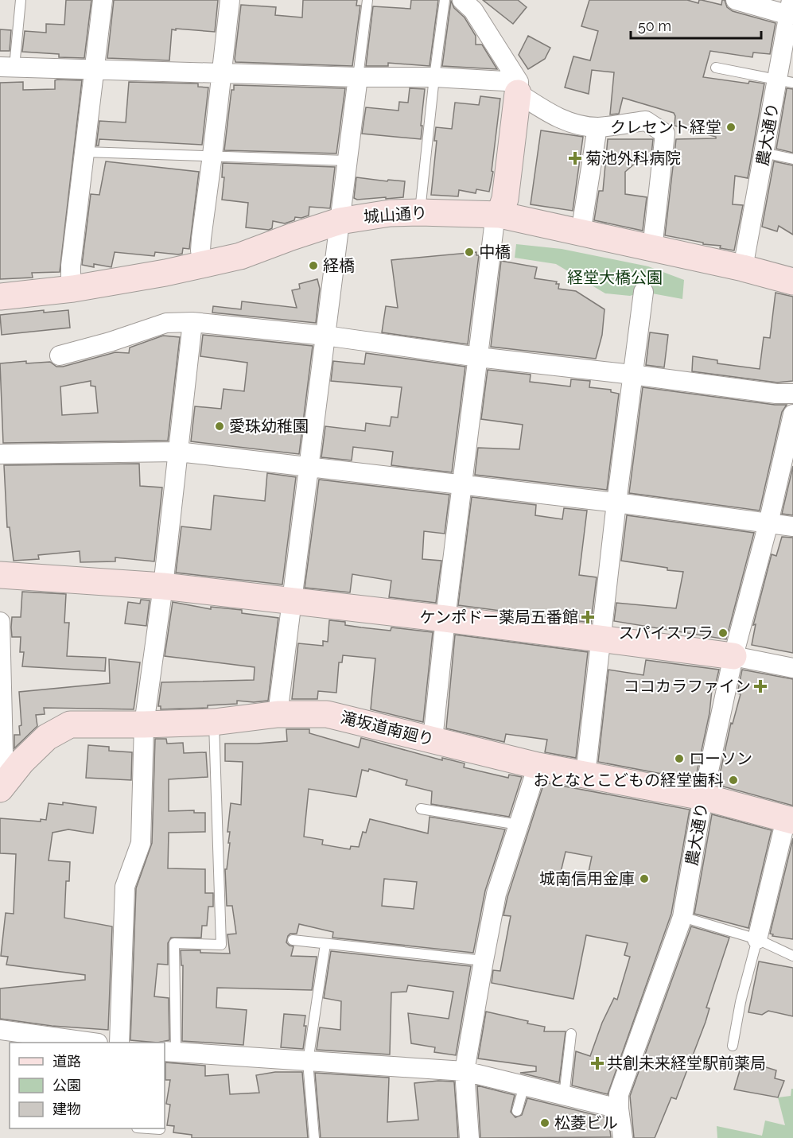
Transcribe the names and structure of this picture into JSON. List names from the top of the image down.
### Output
{
  "streets": {
    "street": ["農大通り", "城山通り", "滝坂道南廻り"]
  },
  "crossings": [
    ["農大通り", "城山通り"],
    ["農大通り", "滝坂道南廻り"]
  ],
  "parks": ["経堂大橋公園"],
  "places": {
    "other": [
      "クレセント経堂",
      "中橋",
      "経橋",
      "愛珠幼稚園",
      "スパイスワラ",
      "ローソン",
      "おとなとこどもの経堂歯科",
      "城南信用金庫",
      "松菱ビル"
    ],
    "health": [
      "菊池外科病院",
      "ケンポドー薬局五番館",
      "ココカラファイン",
      "共創未来経堂駅前薬局"
    ]
  },
  "legend": ["道路", "公園", "建物"],
  "scale_bar": "50 m"
}
